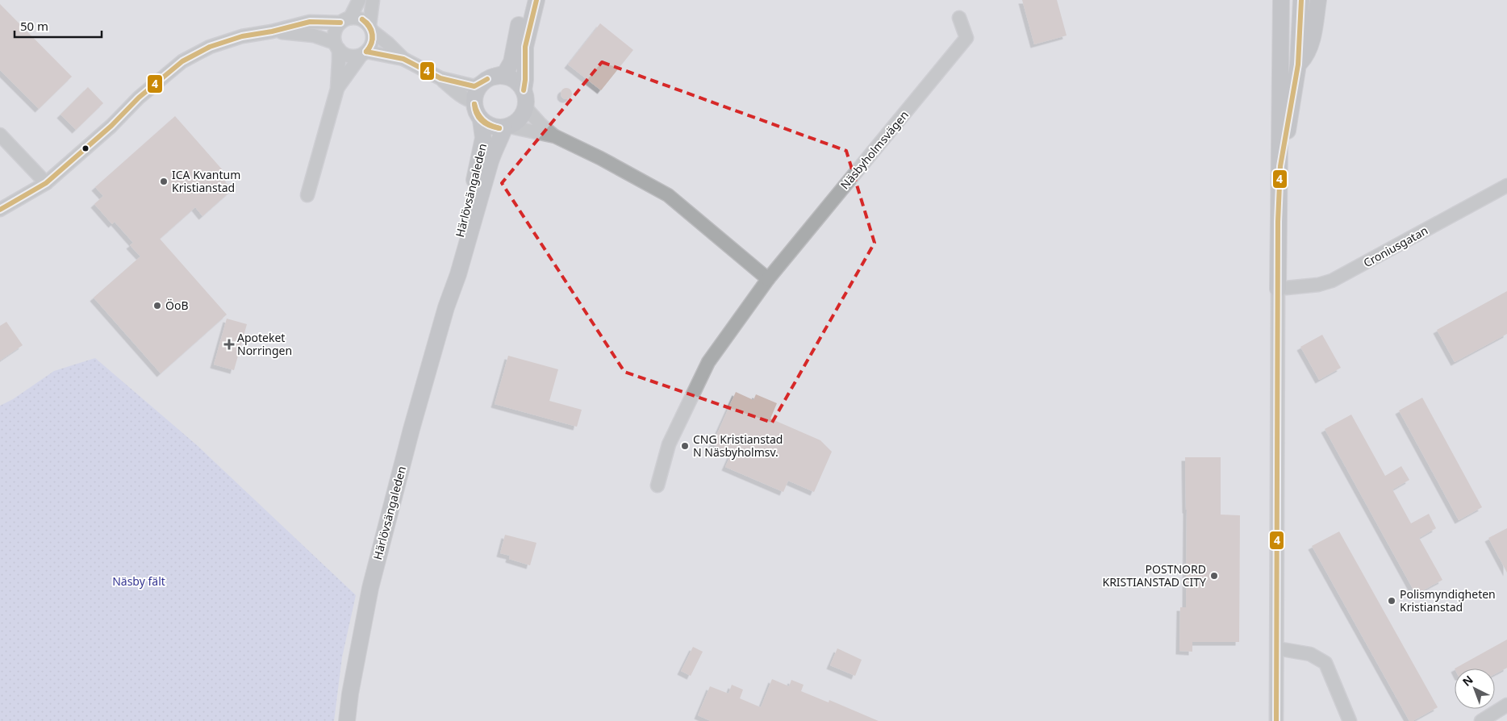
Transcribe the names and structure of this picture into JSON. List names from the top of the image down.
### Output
{
  "streets": {
    "main road": ["Härlövsängaleden"],
    "street": ["Näsbyholmsvägen", "Croniusgatan"]
  },
  "parks": ["Näsby fält"],
  "places": {
    "other": [
      "ICA Kvantum Kristianstad",
      "ÖoB",
      "CNG Kristianstad N Näsbyholmsv.",
      "POSTNORD KRISTIANSTAD CITY",
      "Polismyndigheten Kristianstad"
    ],
    "health": ["Apoteket Norringen"]
  },
  "lines": ["transit line 4"],
  "scale_bar": "50 m",
  "north": "top left"
}
